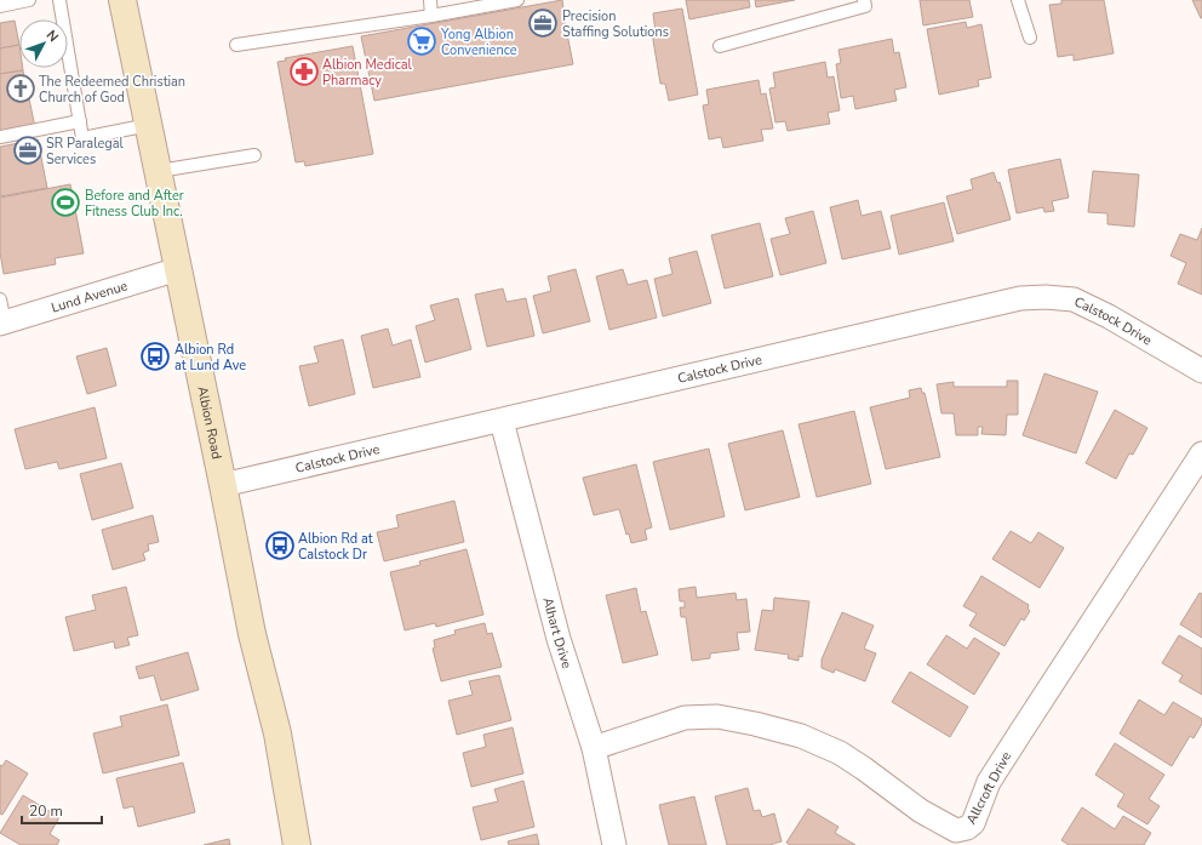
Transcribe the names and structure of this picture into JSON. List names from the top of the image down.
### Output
{
  "streets": {
    "main road": ["Albion Road"],
    "street": [
      "Lund Avenue",
      "Calstock Drive",
      "Alhart Drive",
      "Allcroft Drive"
    ]
  },
  "crossings": [
    ["Lund Avenue", "Albion Road"],
    ["Calstock Drive", "Albion Road"],
    ["Calstock Drive", "Alhart Drive"],
    ["Alhart Drive", "Allcroft Drive"]
  ],
  "places": {
    "office": ["Precision Staffing Solutions", "SR Paralegal Services"],
    "supermarket": ["Yong Albion Convenience"],
    "pharmacy": ["Albion Medical Pharmacy"],
    "church": ["The Redeemed Christian Church of God"],
    "sports": ["Before and After Fitness Club Inc."],
    "bus stop": ["Albion Rd at Lund Ave", "Albion Rd at Calstock Dr"]
  },
  "scale_bar": "20 m",
  "north": "top right"
}
